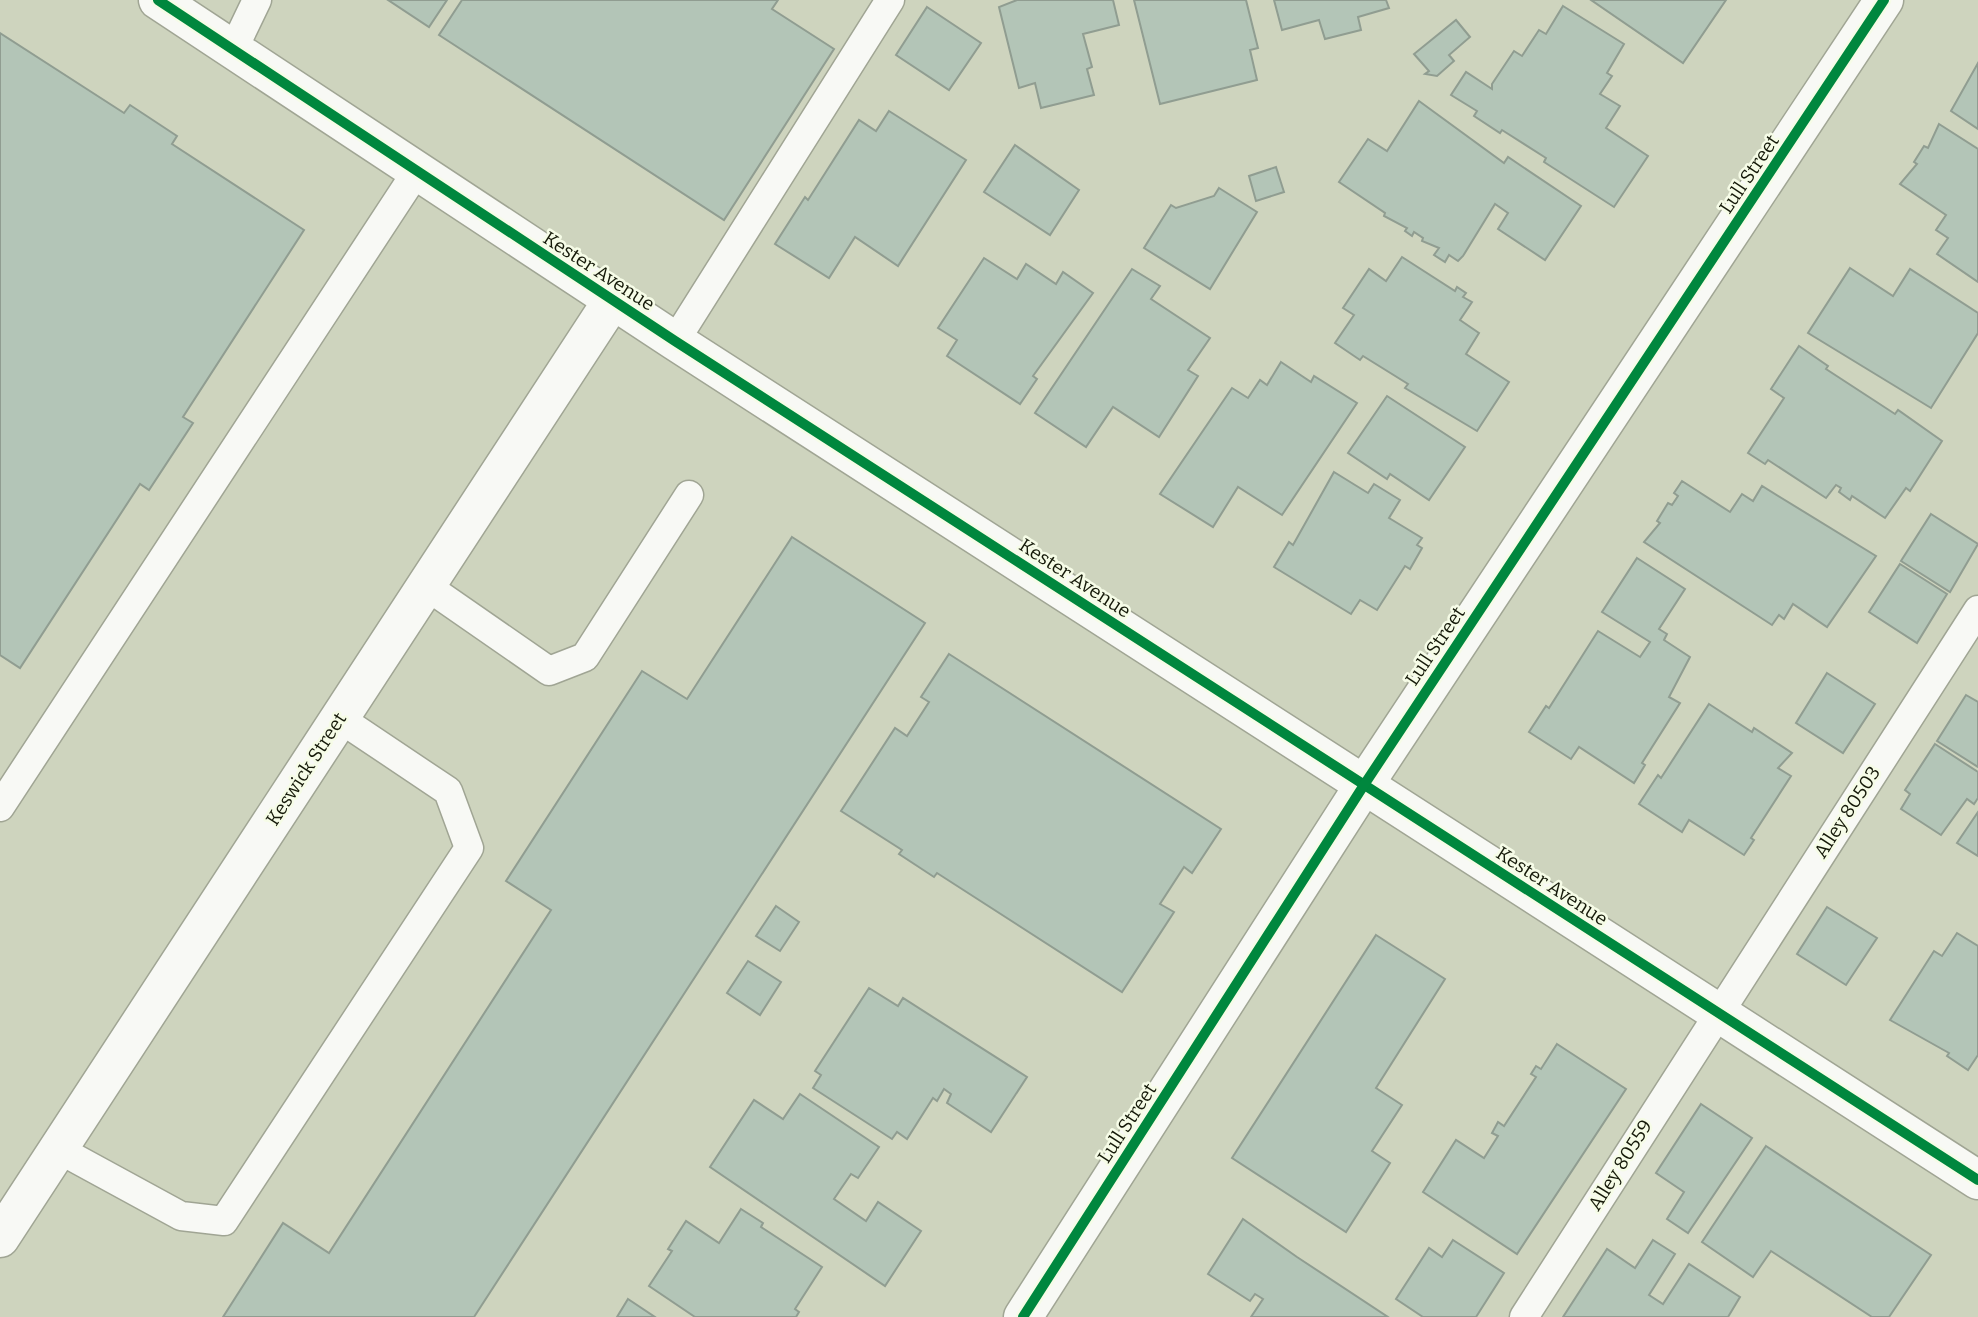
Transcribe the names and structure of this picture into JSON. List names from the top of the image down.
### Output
{
  "streets": {
    "street": ["Lull Street", "Kester Avenue", "Keswick Street"],
    "lane": ["Alley 80503", "Alley 80559"]
  },
  "crossings": [
    ["Lull Street", "Kester Avenue"],
    ["Kester Avenue", "Keswick Street"],
    ["Kester Avenue", "Alley 80503"],
    ["Kester Avenue", "Alley 80559"],
    ["Alley 80503", "Alley 80559"]
  ]
}
